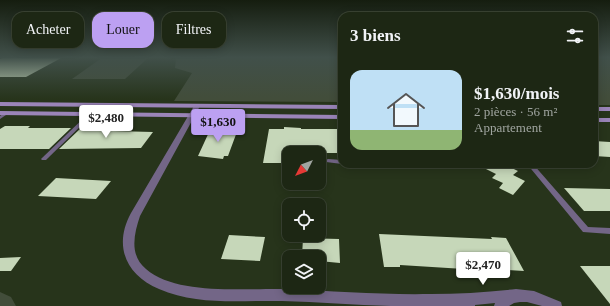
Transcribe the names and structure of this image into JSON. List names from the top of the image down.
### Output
{
  "north": "bottom left",
  "page": {
    "chip": ["Acheter", "Louer", "Filtres"],
    "heading": "3 biens",
    "list": [
      {
        "name": "$1,630/mois",
        "note": "2 pièces · 56 m² · Appartement"
      }
    ],
    "price": ["$2,480", "$1,630", "$2,470"]
  }
}
